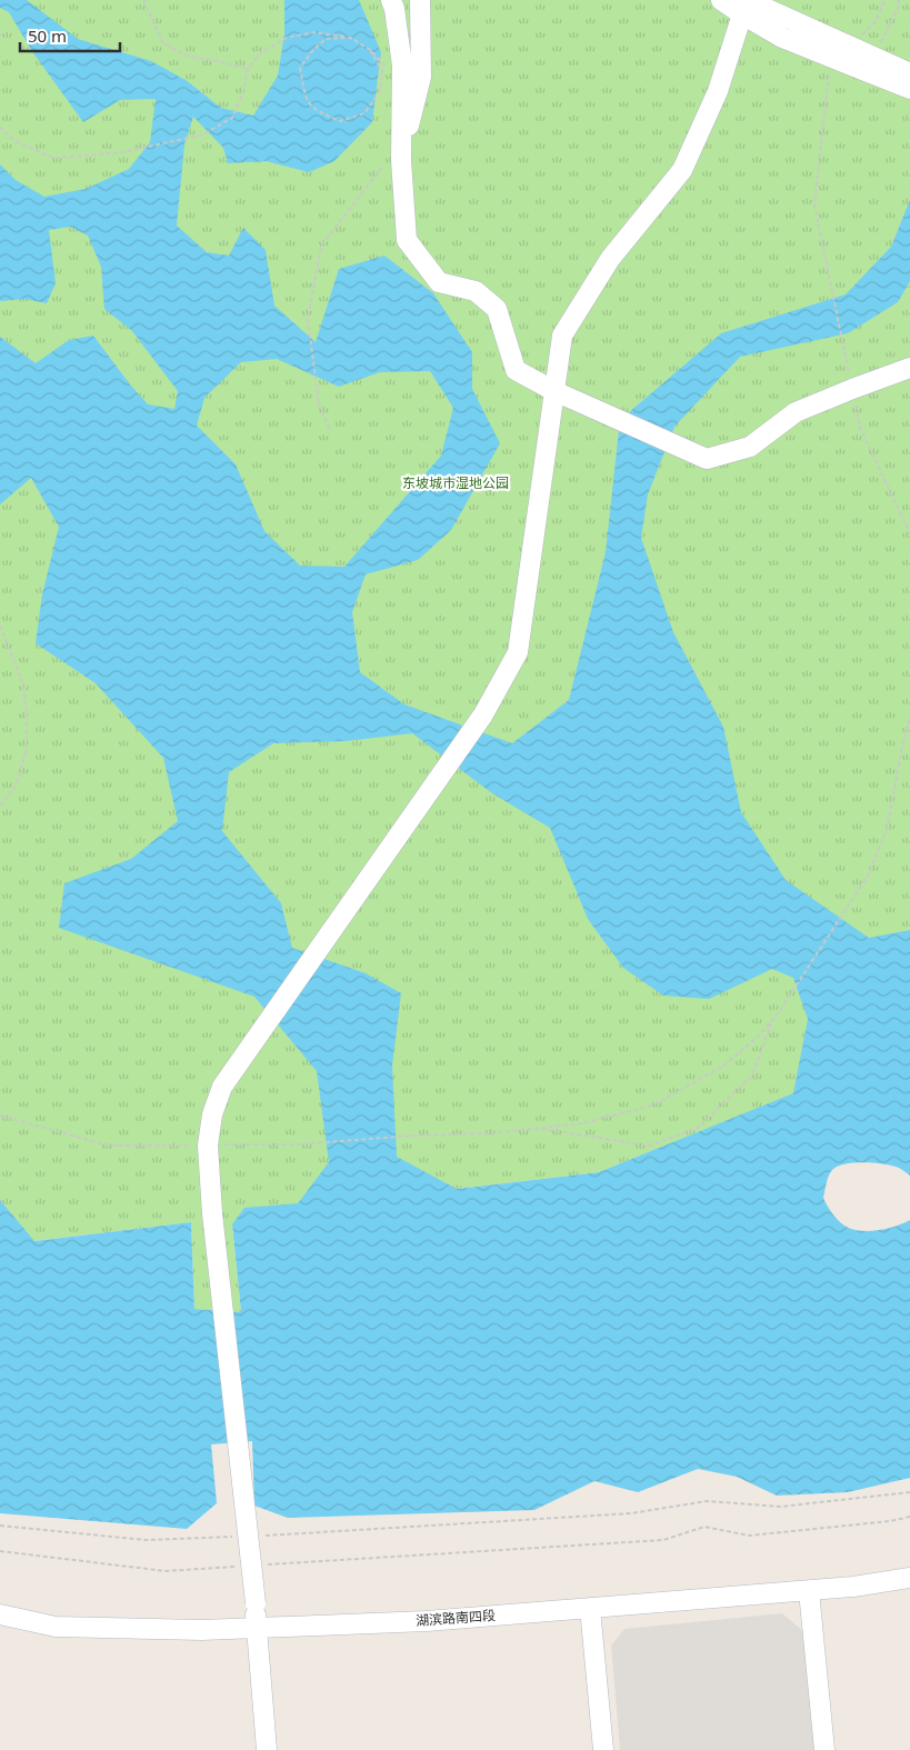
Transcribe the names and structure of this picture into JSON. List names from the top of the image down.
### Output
{
  "streets": {
    "street": ["湖滨路南四段"]
  },
  "parks": ["东坡城市湿地公园"],
  "scale_bar": "50 m"
}
